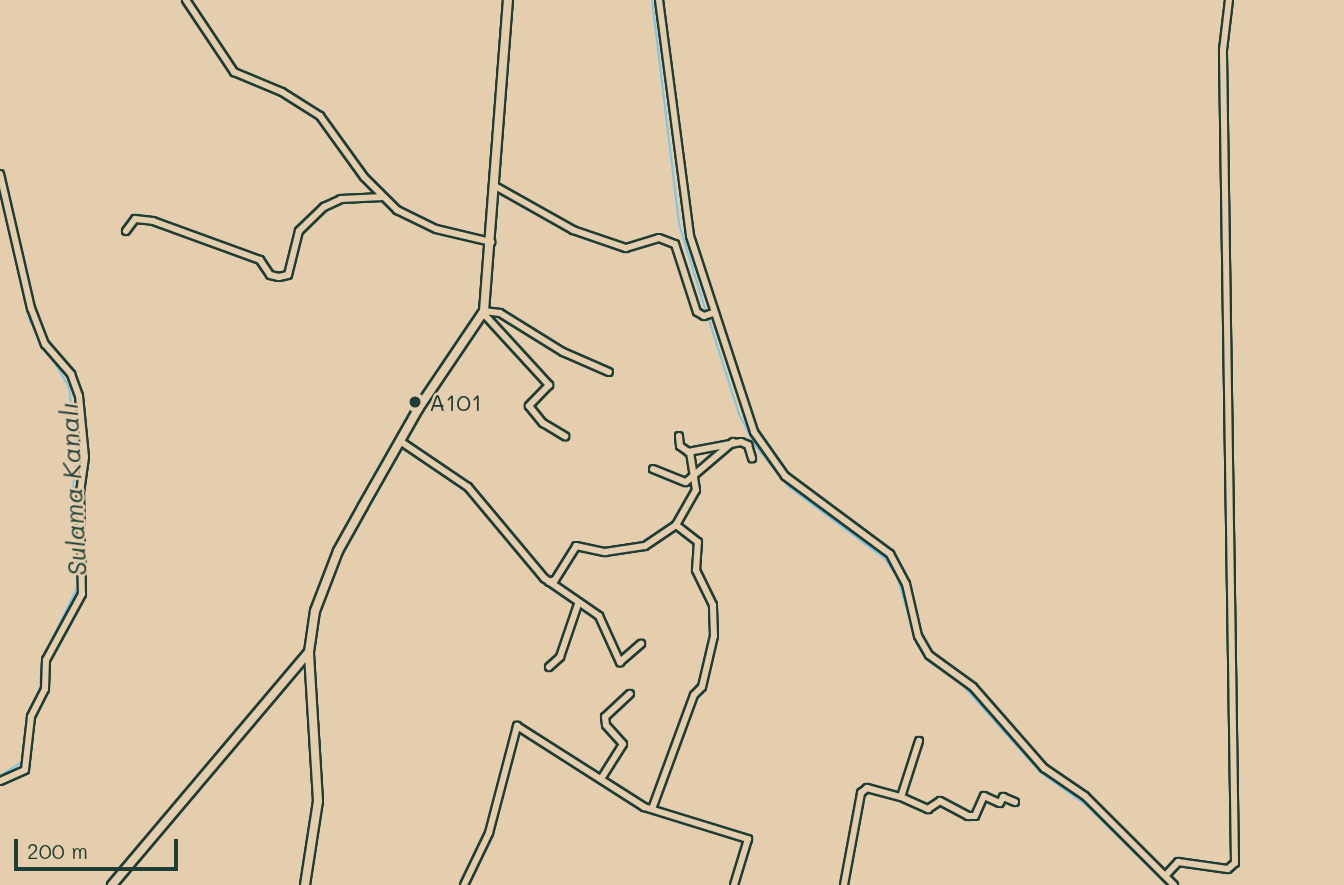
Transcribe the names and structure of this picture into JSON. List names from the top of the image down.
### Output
{
  "water": ["Sulama Kanalı"],
  "places": ["A101"],
  "scale_bar": "200 m"
}
